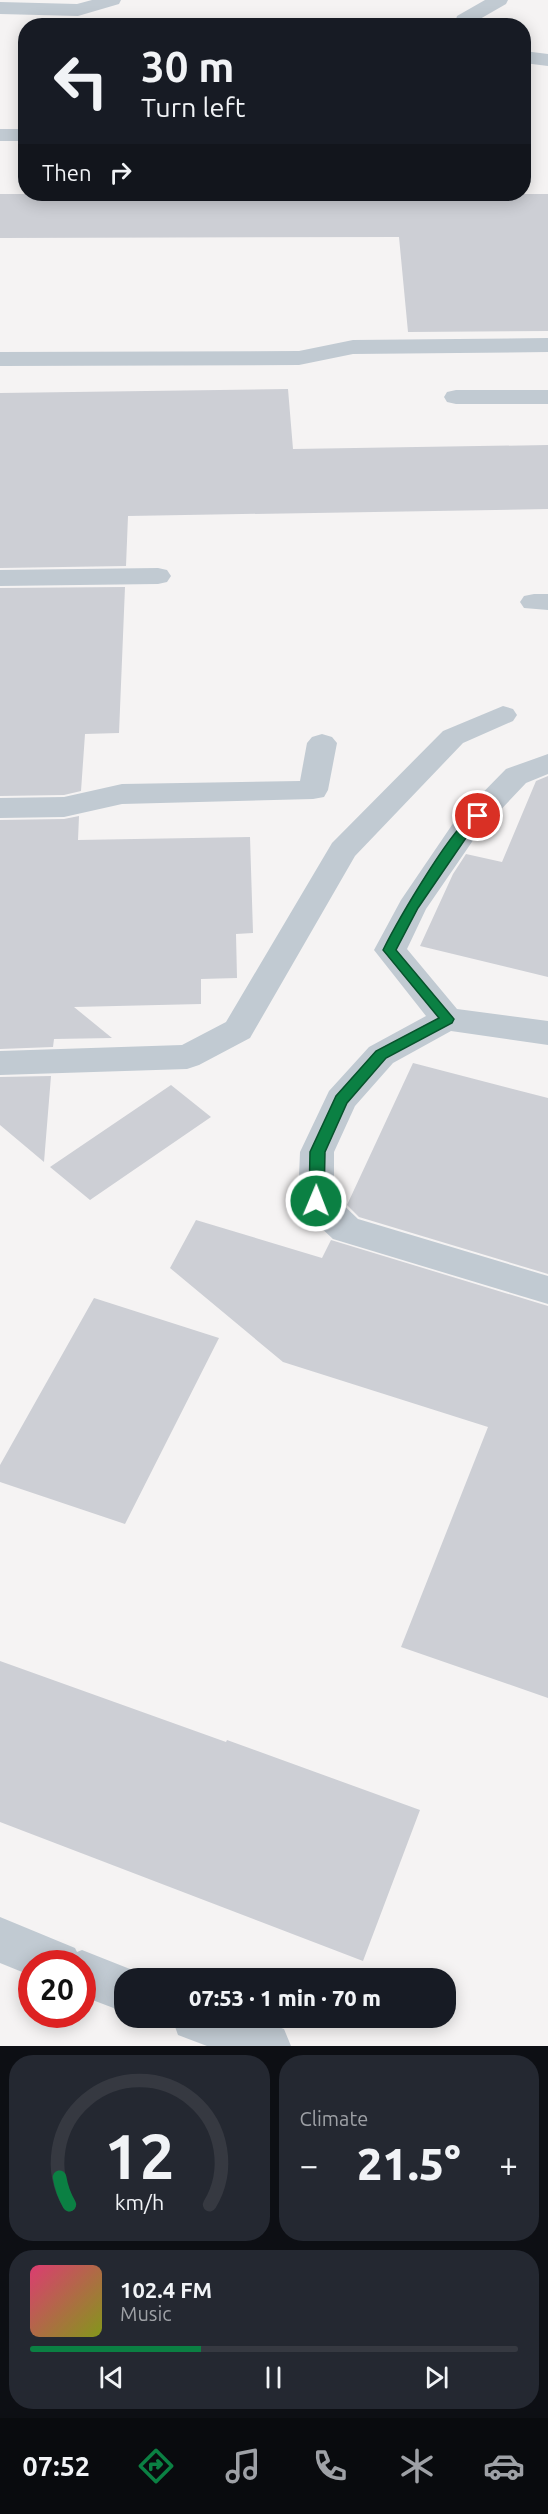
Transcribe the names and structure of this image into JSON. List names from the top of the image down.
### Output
{
  "page": {
    "turn": ["30 m", "Turn left"],
    "then": "Then",
    "limit": "20",
    "trip": "07:53 · 1 min · 70 m",
    "tile": "Climate",
    "heat": ["−", "21.5°", "+"],
    "song": ["102.4 FM", "Music"],
    "tabs": "07:52",
    "gauge": ["12", "km/h"]
  }
}
